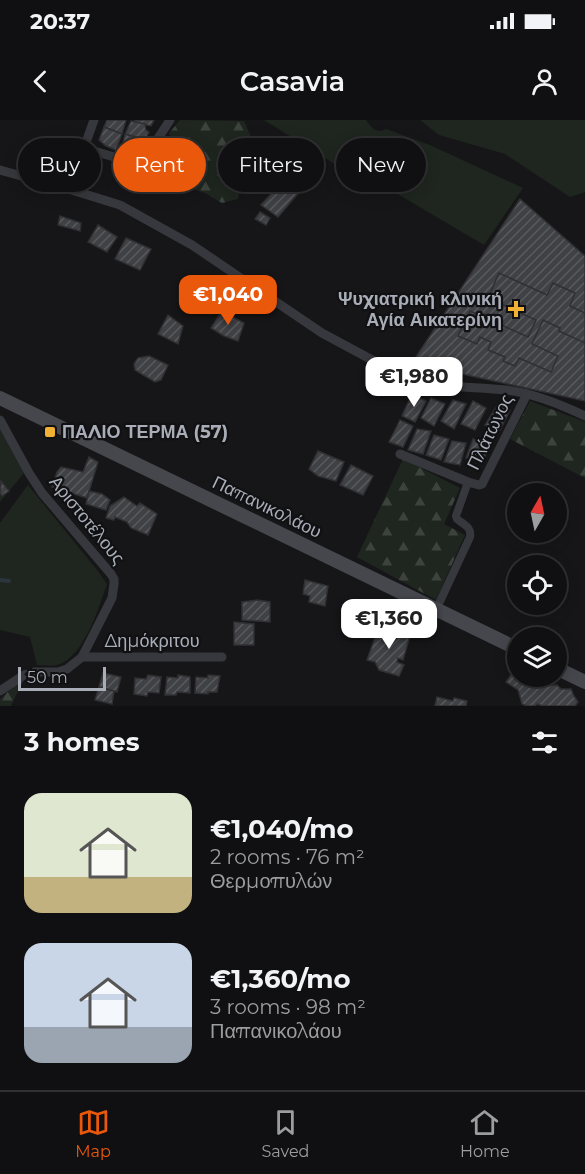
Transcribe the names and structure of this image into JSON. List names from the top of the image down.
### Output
{
  "streets": {
    "main road": ["Παπανικολάου"],
    "street": ["Πλάτωνος", "Αριστοτέλους", "Δημόκριτου"]
  },
  "crossings": [
    ["Πλάτωνος", "Παπανικολάου"],
    ["Αριστοτέλους", "Δημόκριτου"]
  ],
  "places": {
    "health": ["Ψυχιατρική κλινική Αγία Αικατερίνη"],
    "transit": ["ΠΑΛΙΟ ΤΕΡΜΑ (57)"]
  },
  "scale_bar": "50 m",
  "north": "top",
  "page": {
    "status": "20:37",
    "header": "Casavia",
    "chip": [
      "Buy",
      "Rent",
      "Filters",
      "New"
    ],
    "price": ["€1,040", "€1,980", "€1,360"],
    "scale": "50 m",
    "heading": "3 homes",
    "list": [
      {
        "name": "€1,040/mo",
        "note": "2 rooms · 76 m² · Θερμοπυλών"
      },
      {
        "name": "€1,360/mo",
        "note": "3 rooms · 98 m² · Παπανικολάου"
      }
    ],
    "tabs": ["Map", "Saved", "Home"]
  }
}
